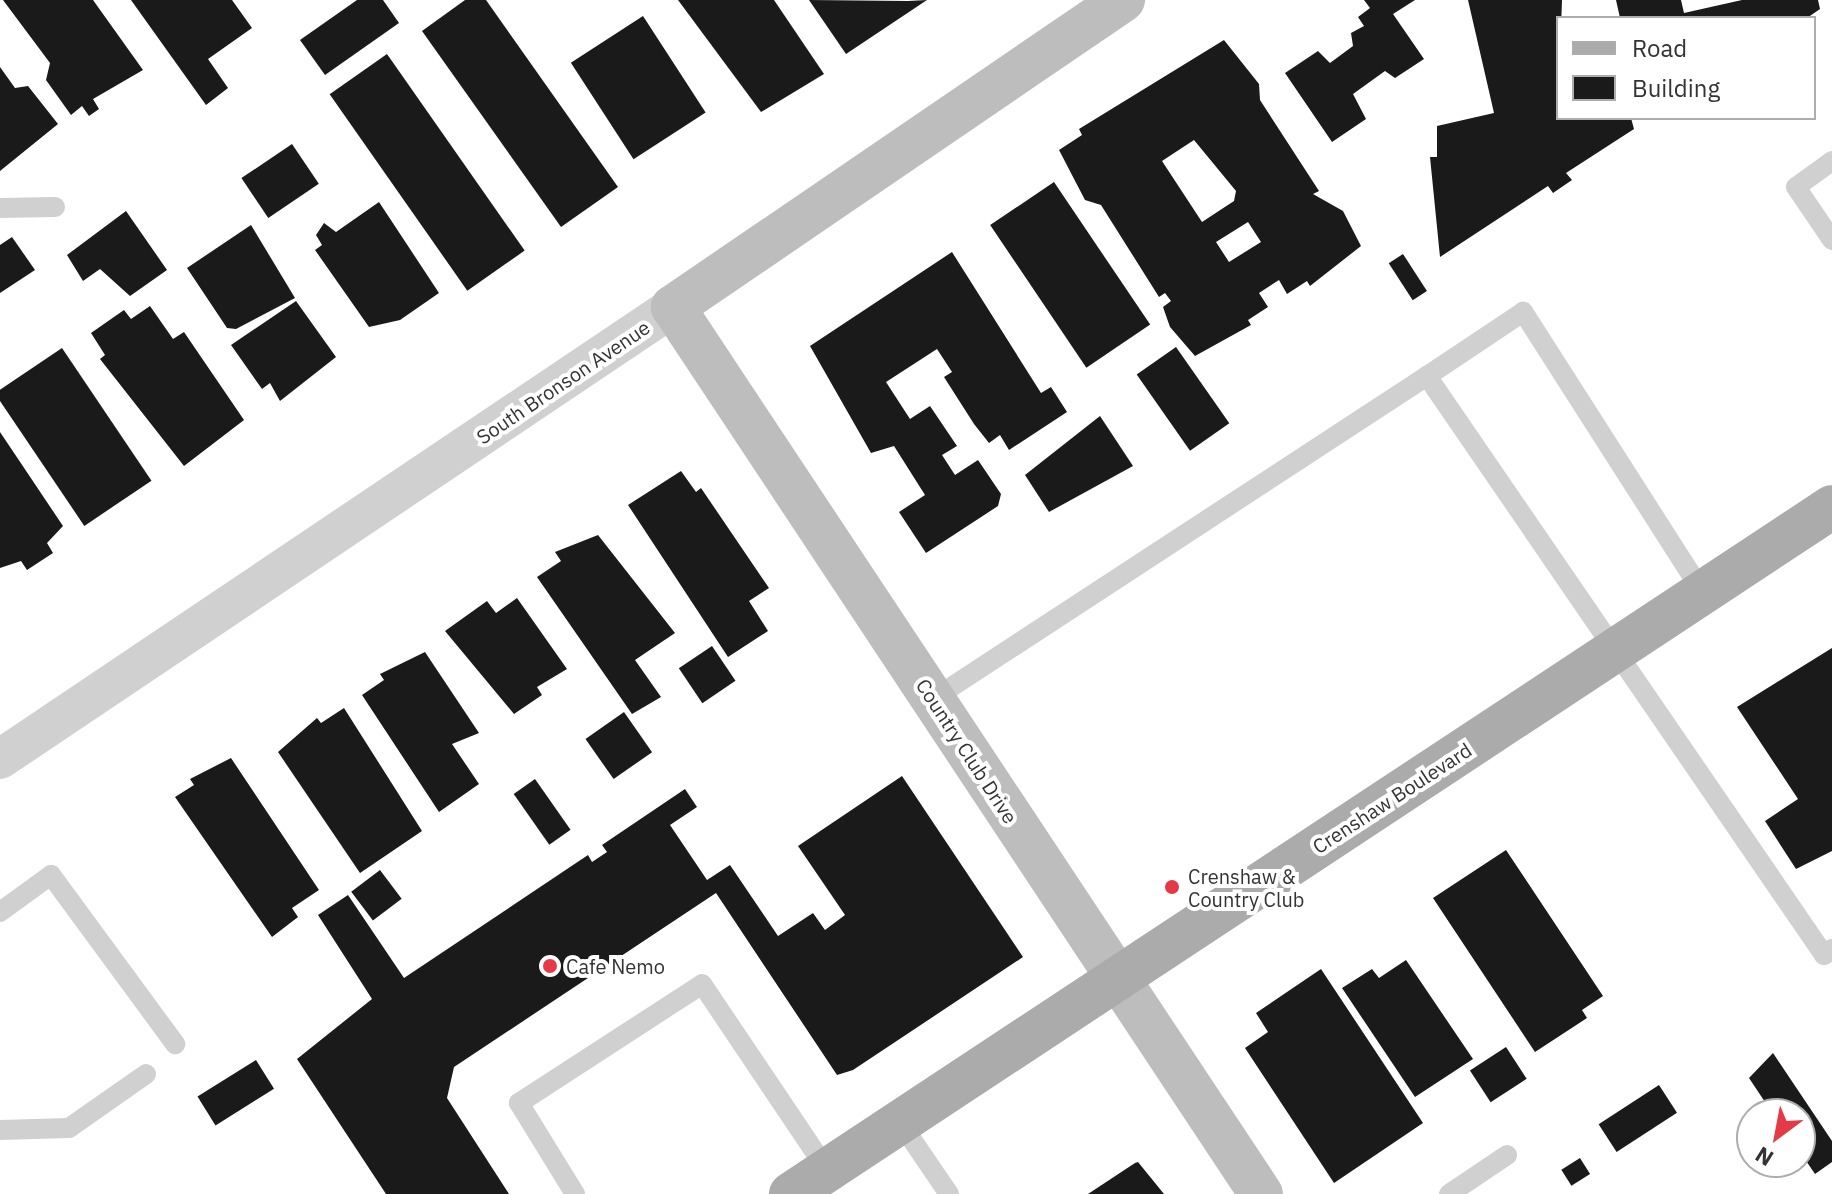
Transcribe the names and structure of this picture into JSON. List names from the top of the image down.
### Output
{
  "streets": {
    "main road": ["Crenshaw Boulevard"],
    "street": ["South Bronson Avenue", "Country Club Drive"]
  },
  "crossings": [
    ["South Bronson Avenue", "Country Club Drive"],
    ["Country Club Drive", "Crenshaw Boulevard"]
  ],
  "places": ["Crenshaw & Country Club", "Cafe Nemo"],
  "legend": ["Road", "Building"],
  "north": "bottom left"
}
